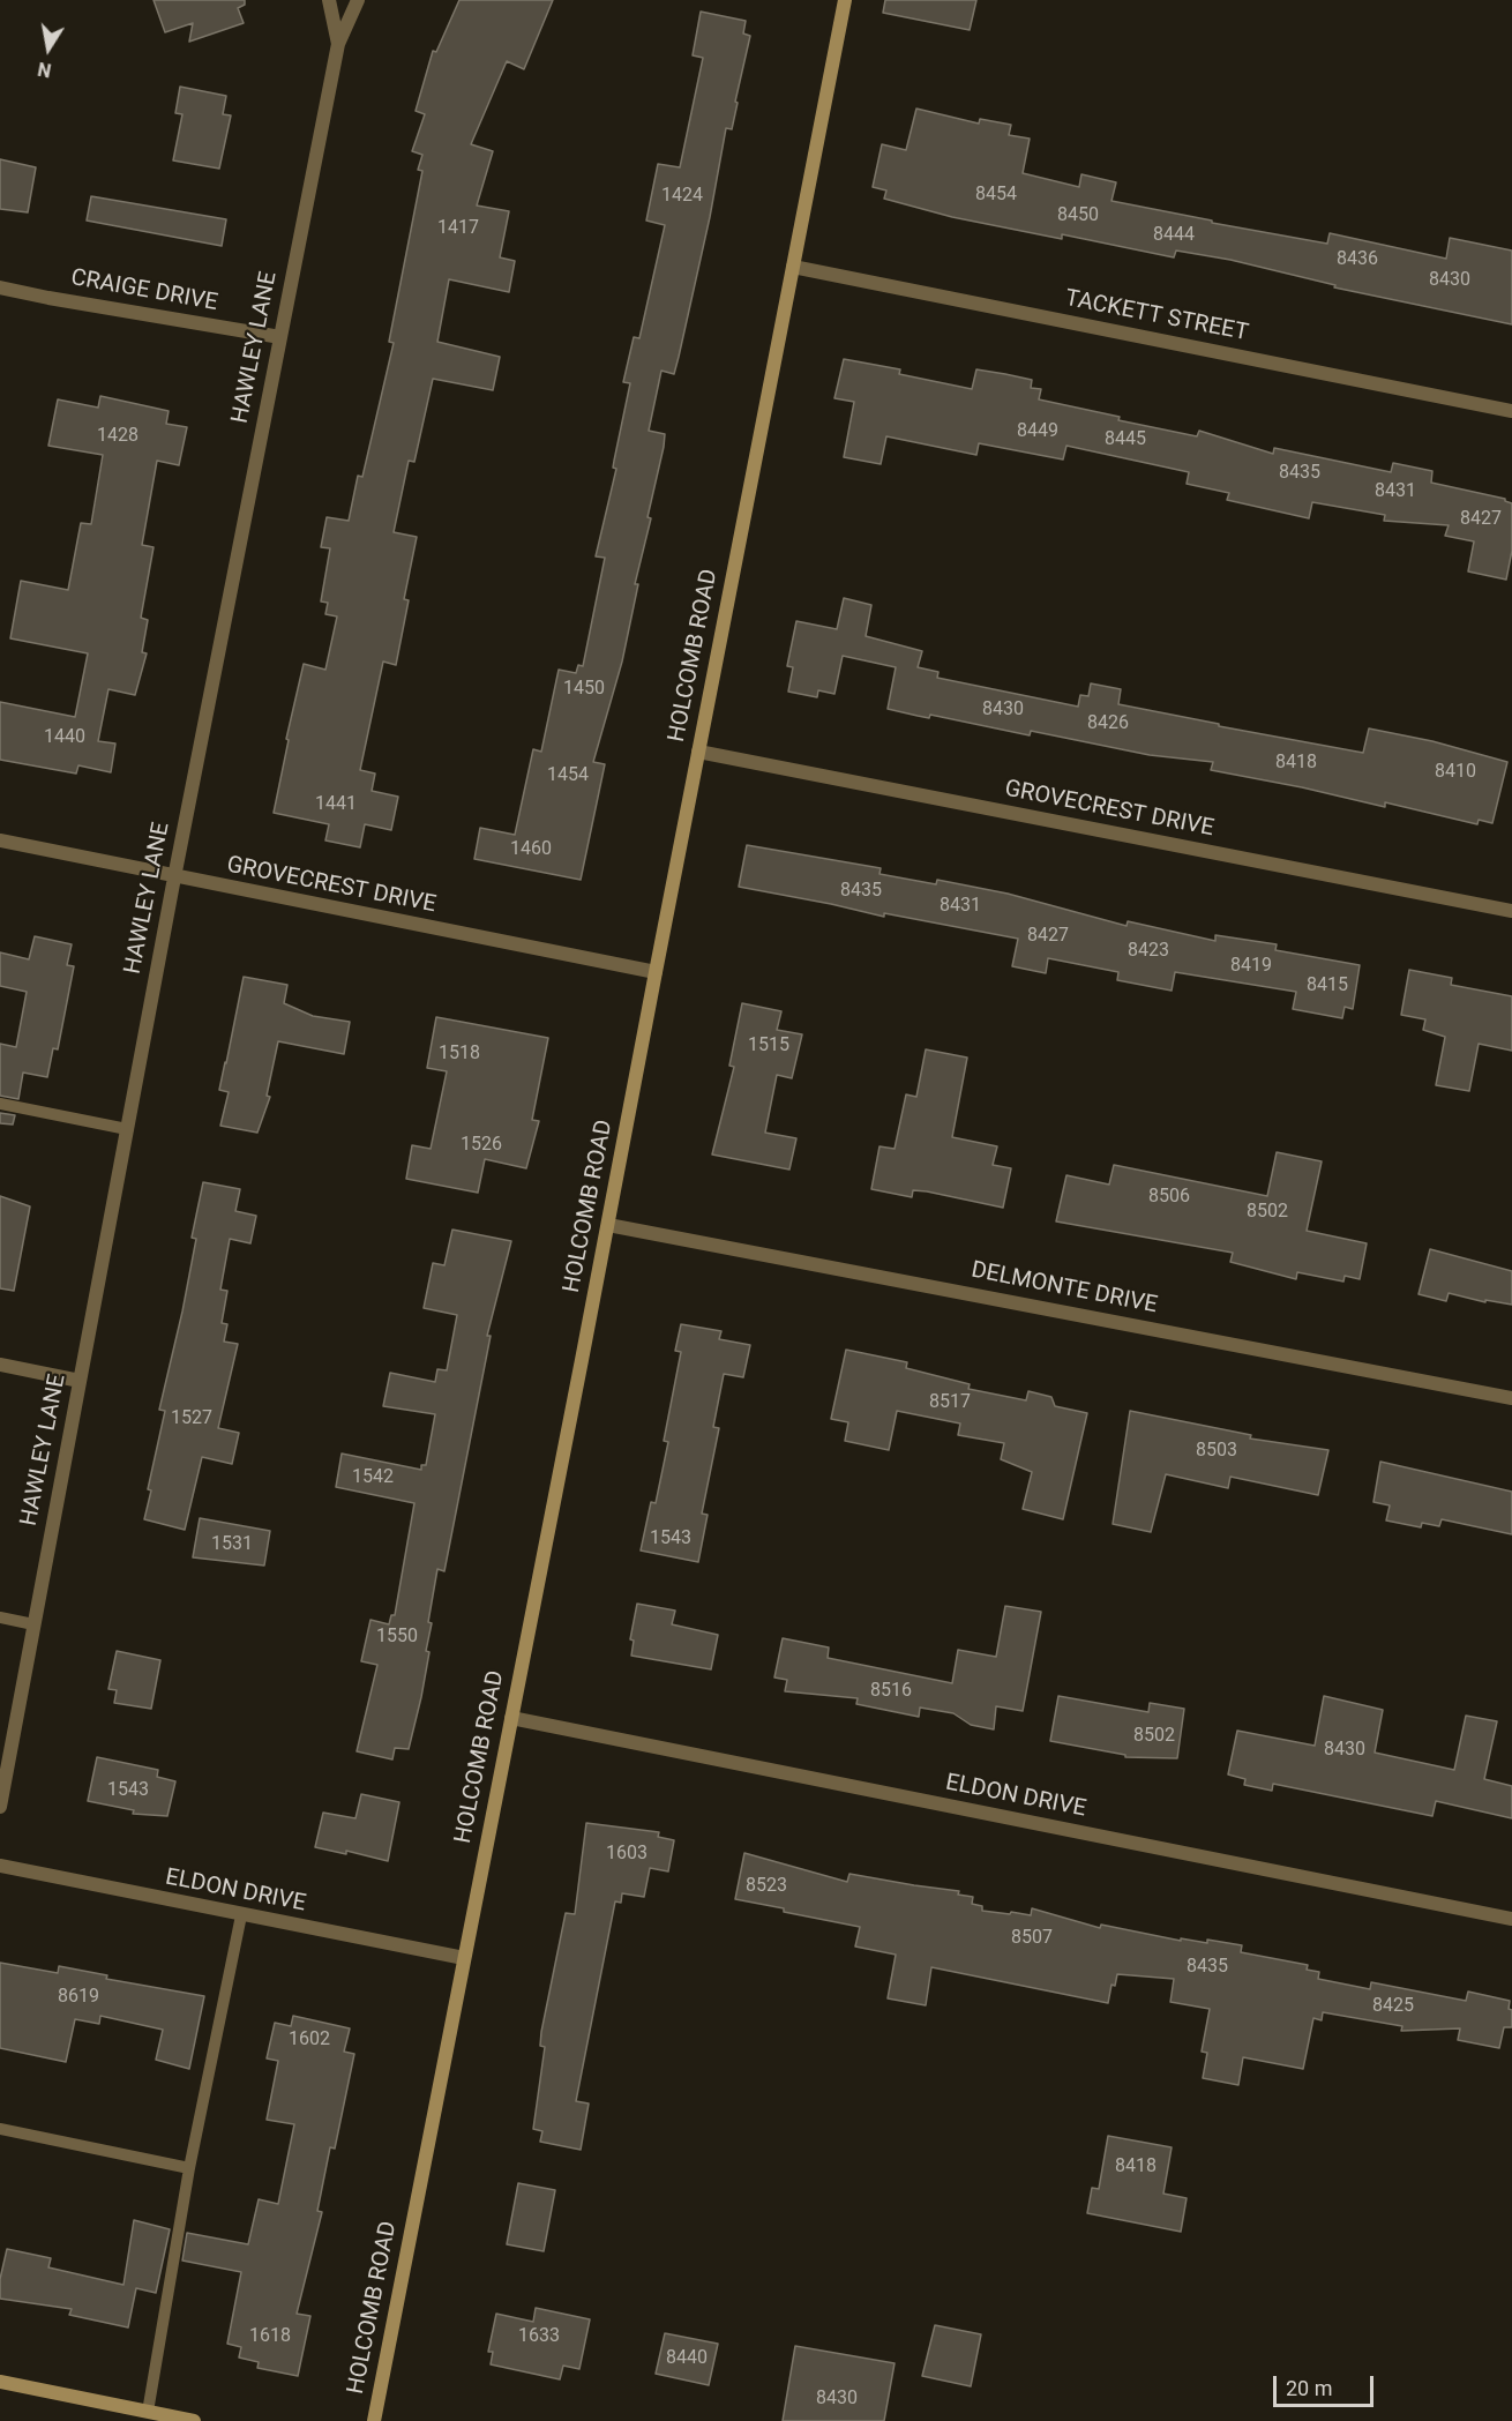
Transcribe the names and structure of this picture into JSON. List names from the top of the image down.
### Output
{
  "streets": {
    "street": [
      "CRAIGE DRIVE",
      "TACKETT STREET",
      "HAWLEY LANE",
      "HOLCOMB ROAD",
      "GROVECREST DRIVE",
      "DELMONTE DRIVE",
      "ELDON DRIVE"
    ]
  },
  "crossings": [
    ["CRAIGE DRIVE", "HAWLEY LANE"],
    ["TACKETT STREET", "HOLCOMB ROAD"],
    ["HAWLEY LANE", "GROVECREST DRIVE"],
    ["HOLCOMB ROAD", "GROVECREST DRIVE"],
    ["HOLCOMB ROAD", "DELMONTE DRIVE"],
    ["HOLCOMB ROAD", "ELDON DRIVE"]
  ],
  "house_numbers": [
    "8454",
    "1424",
    "8450",
    "1417",
    "8444",
    "8436",
    "8430",
    "8449",
    "1428",
    "8445",
    "8435",
    "8431",
    "8427",
    "1450",
    "8430",
    "8426",
    "1440",
    "8418",
    "8410",
    "1454",
    "1441",
    "1460",
    "8435",
    "8431",
    "8427",
    "8423",
    "8419",
    "8415",
    "1515",
    "1518",
    "1526",
    "8506",
    "8502",
    "8517",
    "1527",
    "8503",
    "1542",
    "1543",
    "1531",
    "1550",
    "8516",
    "8502",
    "8430",
    "1543",
    "1603",
    "8523",
    "8507",
    "8435",
    "8619",
    "8425",
    "1602",
    "8418",
    "1618",
    "1633",
    "8440",
    "8430"
  ],
  "scale_bar": "20 m",
  "north": "bottom"
}
